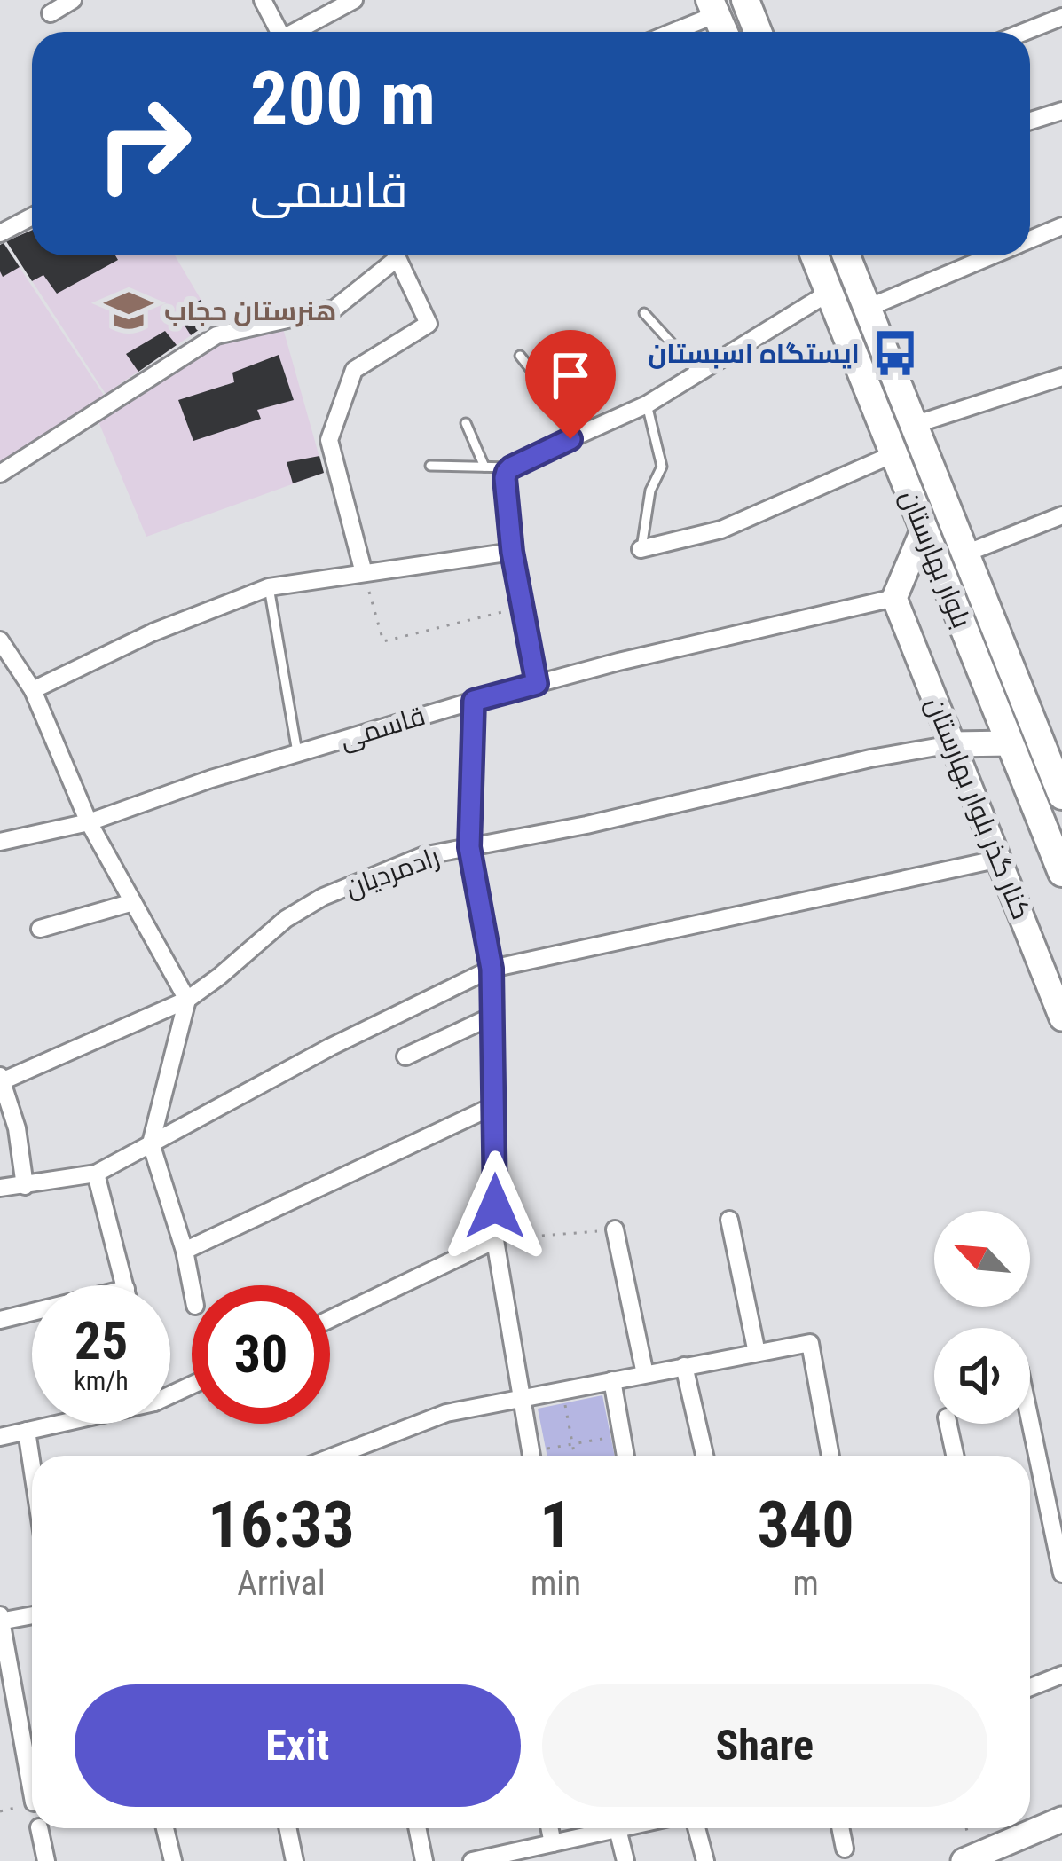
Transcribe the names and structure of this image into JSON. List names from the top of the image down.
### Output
{
  "streets": {
    "main road": ["بلوار بهارستان", "کنار گذر بلوار بهارستان"],
    "street": ["قاسمی", "رادمردیان"]
  },
  "crossings": [
    ["قاسمی", "کنار گذر بلوار بهارستان"],
    ["کنار گذر بلوار بهارستان", "رادمردیان"]
  ],
  "places": {
    "school or university": ["هنرستان حجاب"],
    "bus stop": ["ایستگاه اسبستان"]
  },
  "north": "top left",
  "page": {
    "turn": ["200 m", "قاسمی"],
    "speed": "25 km/h",
    "limit": "30",
    "eta": [
      "16:33",
      "Arrival",
      "1",
      "min",
      "340",
      "m"
    ],
    "buttons": ["Exit", "Share"]
  }
}
